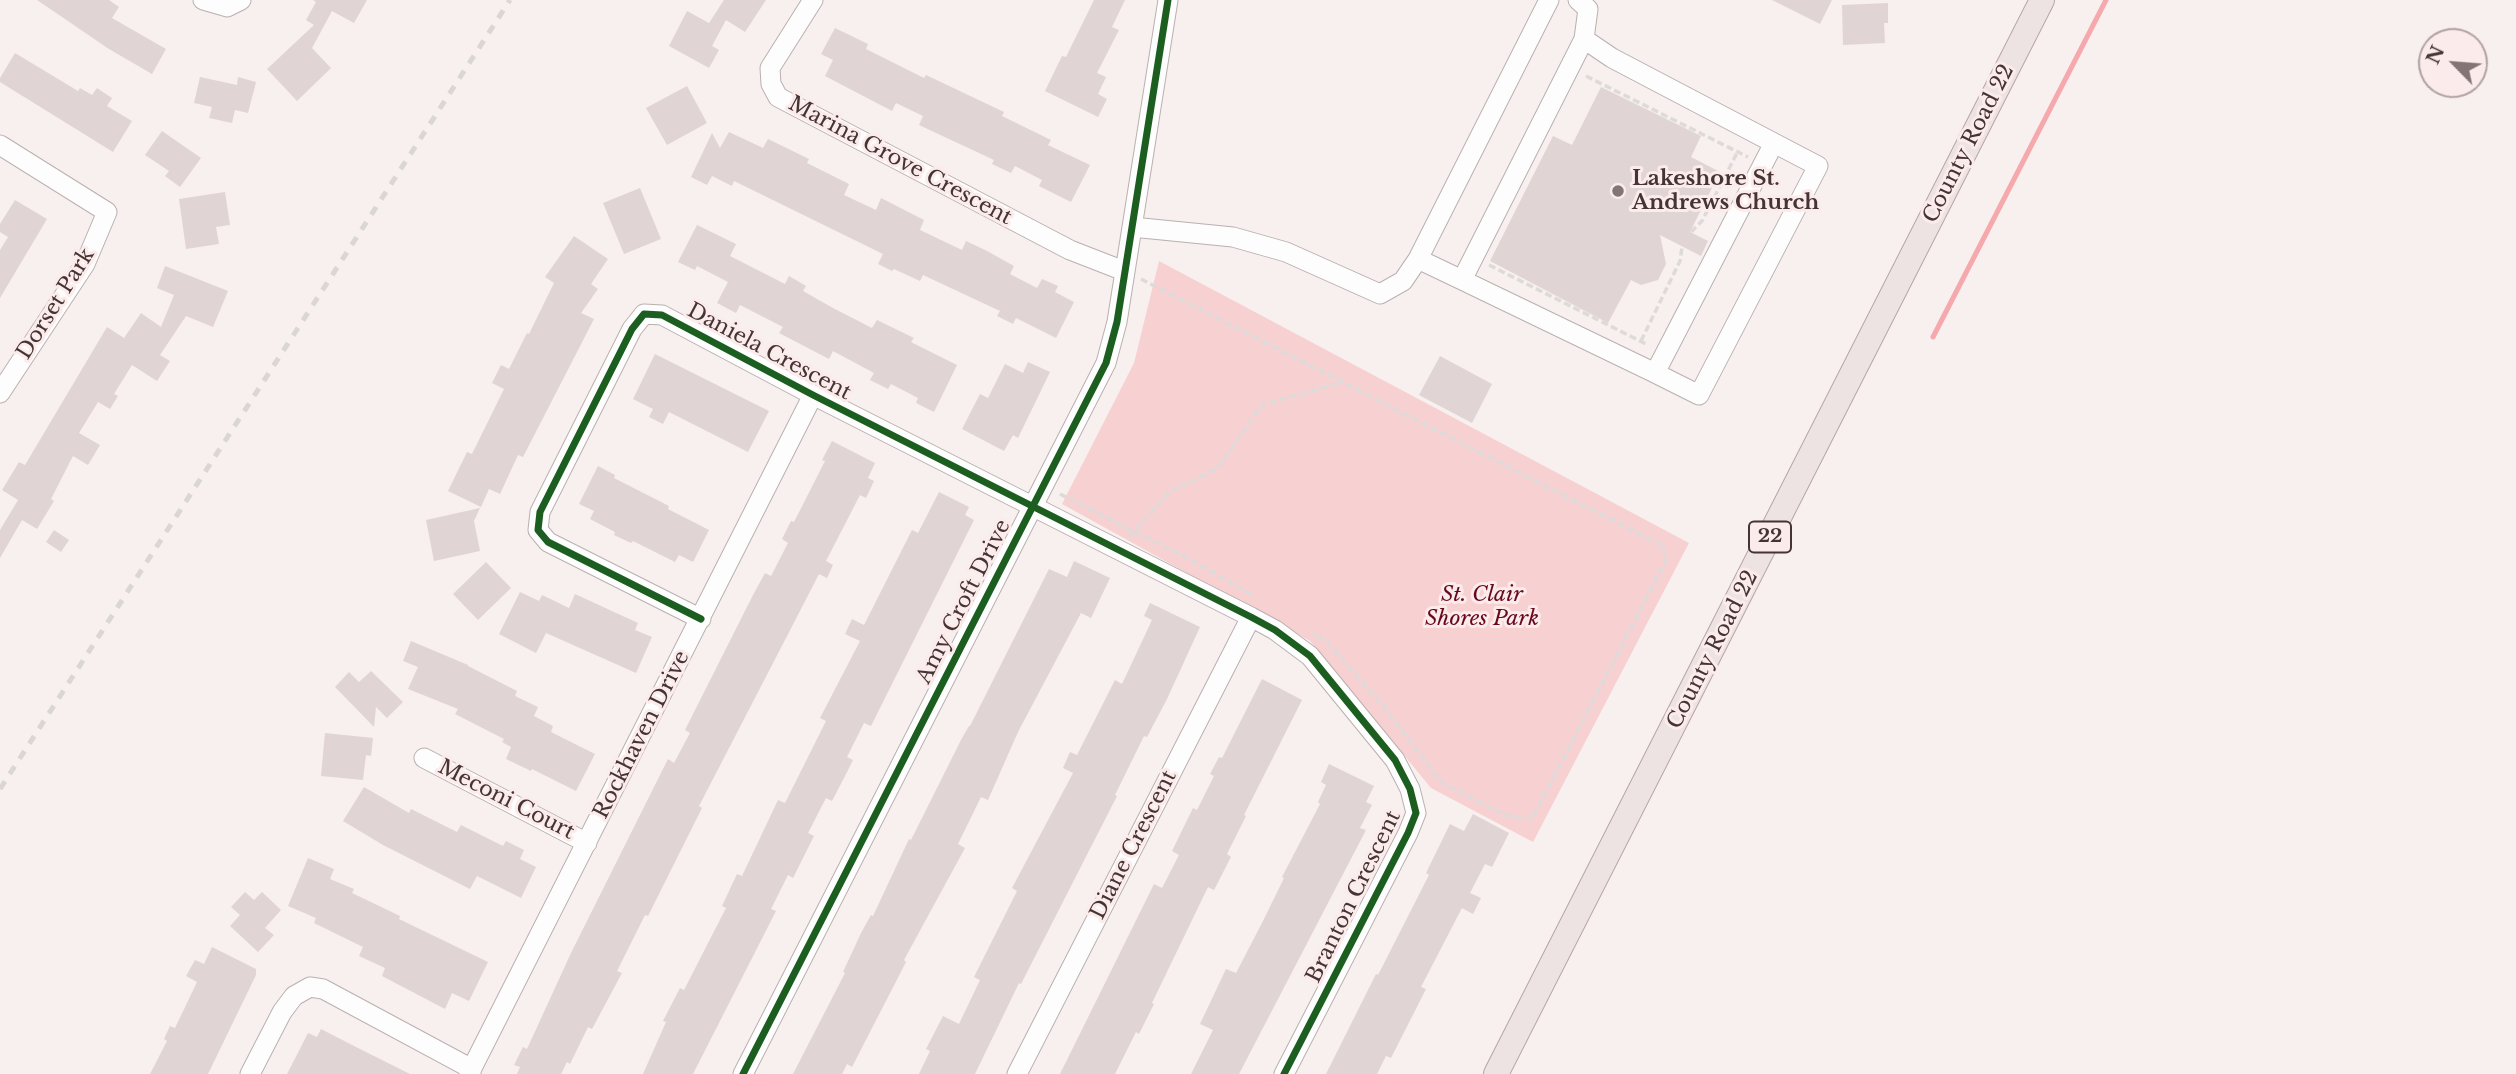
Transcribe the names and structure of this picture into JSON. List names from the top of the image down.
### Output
{
  "streets": {
    "main road": ["County Road 22", "22"],
    "street": [
      "Marina Grove Crescent",
      "Dorset Park",
      "Daniela Crescent",
      "Amy Croft Drive",
      "Rockhaven Drive",
      "Meconi Court",
      "Diane Crescent",
      "Branton Crescent"
    ]
  },
  "crossings": [
    ["Marina Grove Crescent", "Amy Croft Drive"],
    ["Daniela Crescent", "Amy Croft Drive"],
    ["Daniela Crescent", "Rockhaven Drive"],
    ["Daniela Crescent", "Branton Crescent"],
    ["Amy Croft Drive", "Branton Crescent"],
    ["Rockhaven Drive", "Meconi Court"],
    ["Diane Crescent", "Branton Crescent"]
  ],
  "parks": ["St. Clair Shores Park"],
  "places": ["Lakeshore St. Andrews Church"],
  "north": "top left"
}
